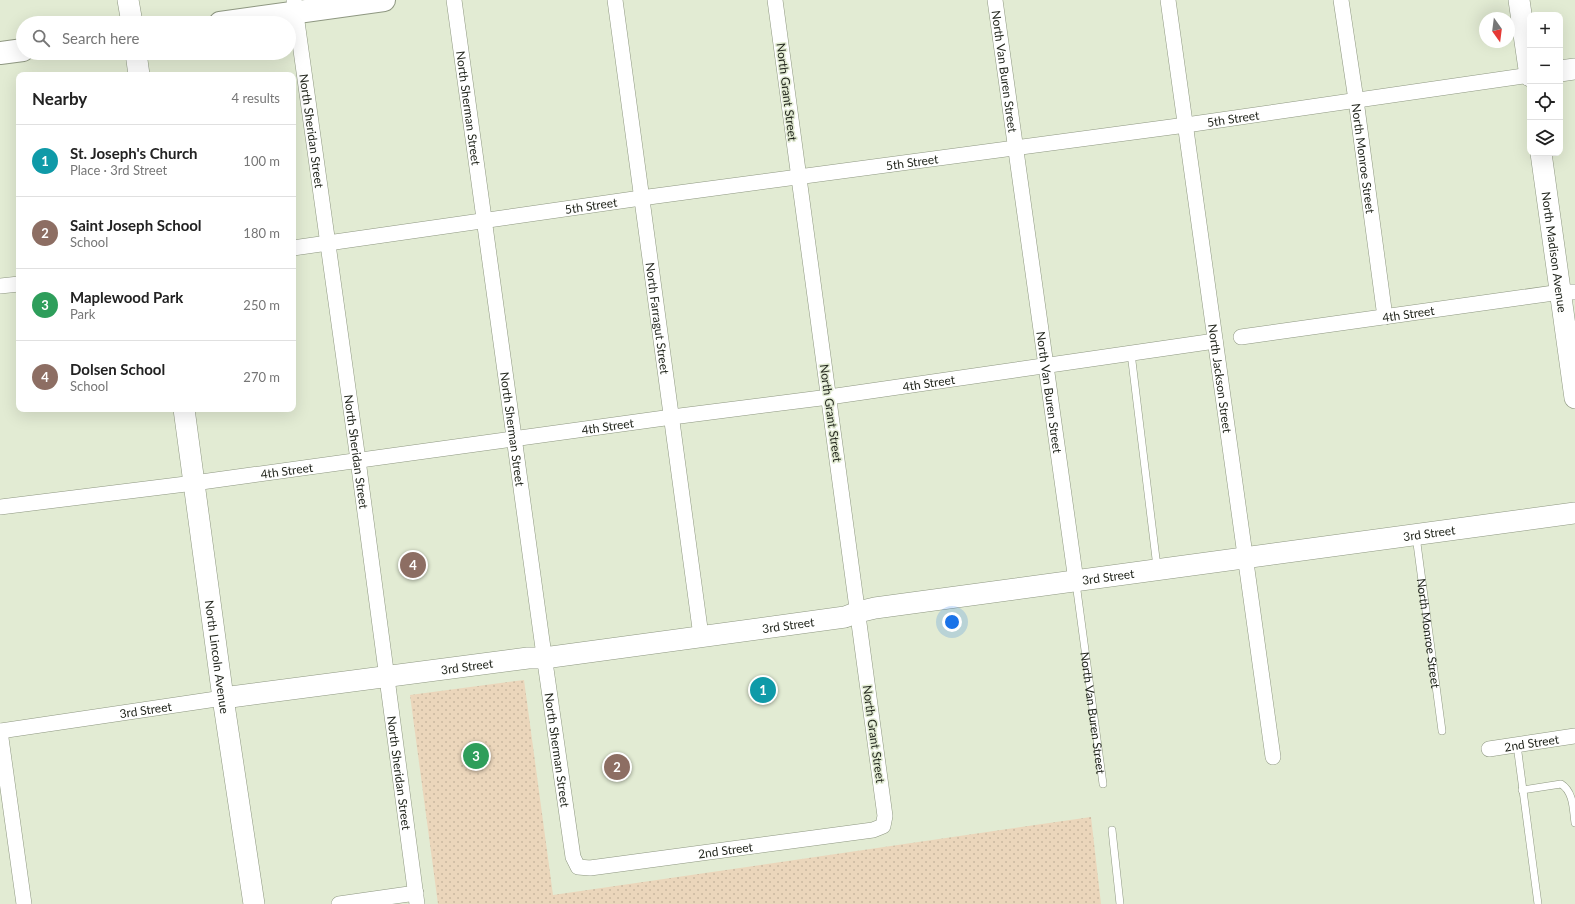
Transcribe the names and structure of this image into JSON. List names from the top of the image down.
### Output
{
  "streets": {
    "street": [
      "North Van Buren Street",
      "North Grant Street",
      "North Sherman Street",
      "5th Street",
      "North Sheridan Street",
      "North Monroe Street",
      "North Madison Avenue",
      "4th Street",
      "North Farragut Street",
      "North Jackson Street",
      "3rd Street",
      "North Lincoln Avenue",
      "2nd Street"
    ]
  },
  "crossings": [
    ["North Van Buren Street", "5th Street"],
    ["North Van Buren Street", "4th Street"],
    ["North Van Buren Street", "3rd Street"],
    ["North Grant Street", "5th Street"],
    ["North Grant Street", "4th Street"],
    ["North Grant Street", "3rd Street"],
    ["North Grant Street", "2nd Street"],
    ["North Sherman Street", "5th Street"],
    ["North Sherman Street", "4th Street"],
    ["North Sherman Street", "3rd Street"],
    ["North Sherman Street", "2nd Street"],
    ["5th Street", "North Sheridan Street"],
    ["5th Street", "North Monroe Street"],
    ["5th Street", "North Farragut Street"],
    ["5th Street", "North Jackson Street"],
    ["North Sheridan Street", "4th Street"],
    ["North Sheridan Street", "3rd Street"],
    ["North Monroe Street", "4th Street"],
    ["North Monroe Street", "3rd Street"],
    ["North Madison Avenue", "4th Street"],
    ["4th Street", "North Farragut Street"],
    ["4th Street", "North Jackson Street"],
    ["4th Street", "North Lincoln Avenue"],
    ["North Farragut Street", "3rd Street"],
    ["North Jackson Street", "3rd Street"],
    ["3rd Street", "North Lincoln Avenue"]
  ],
  "north": "bottom",
  "page": {
    "map_buttons": ["+", "−"],
    "search": "Search here",
    "heading": ["Nearby", "4 results"],
    "list": [
      {
        "mark": "1",
        "name": "St. Joseph's Church",
        "note": "Place · 3rd Street",
        "value": "100 m"
      },
      {
        "mark": "2",
        "name": "Saint Joseph School",
        "note": "School",
        "value": "180 m"
      },
      {
        "mark": "3",
        "name": "Maplewood Park",
        "note": "Park",
        "value": "250 m"
      },
      {
        "mark": "4",
        "name": "Dolsen School",
        "note": "School",
        "value": "270 m"
      }
    ],
    "pins": [
      "4",
      "1",
      "3",
      "2"
    ]
  }
}
